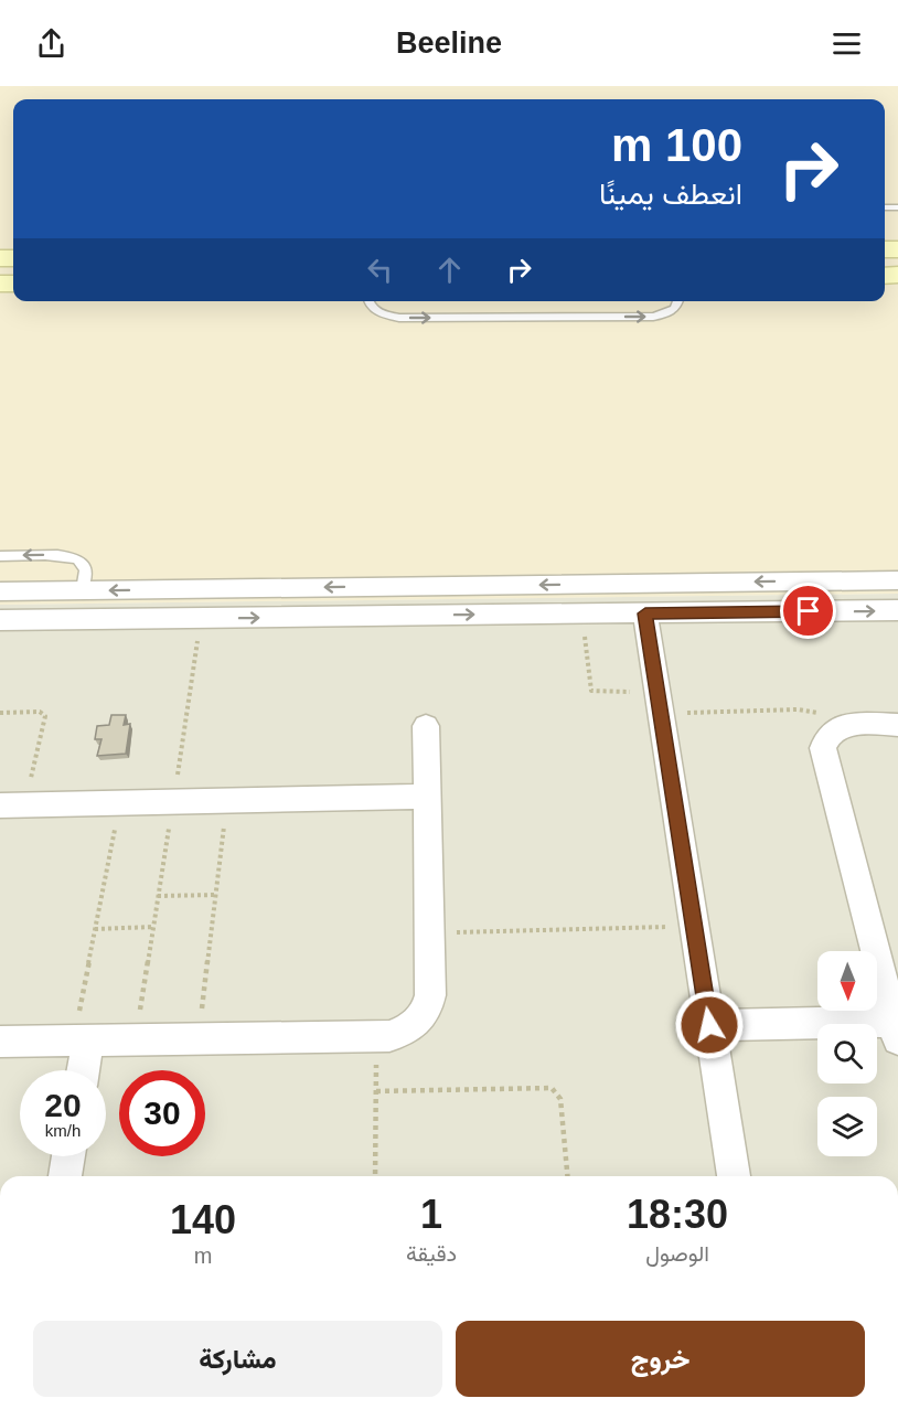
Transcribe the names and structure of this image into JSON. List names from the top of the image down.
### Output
{
  "north": "bottom",
  "page": {
    "header": "Beeline",
    "turn": ["100 m", "انعطف يمينًا"],
    "speed": "20 km/h",
    "limit": "30",
    "eta": [
      "18:30",
      "الوصول",
      "1",
      "دقيقة",
      "140",
      "m"
    ],
    "buttons": ["خروج", "مشاركة"]
  }
}
